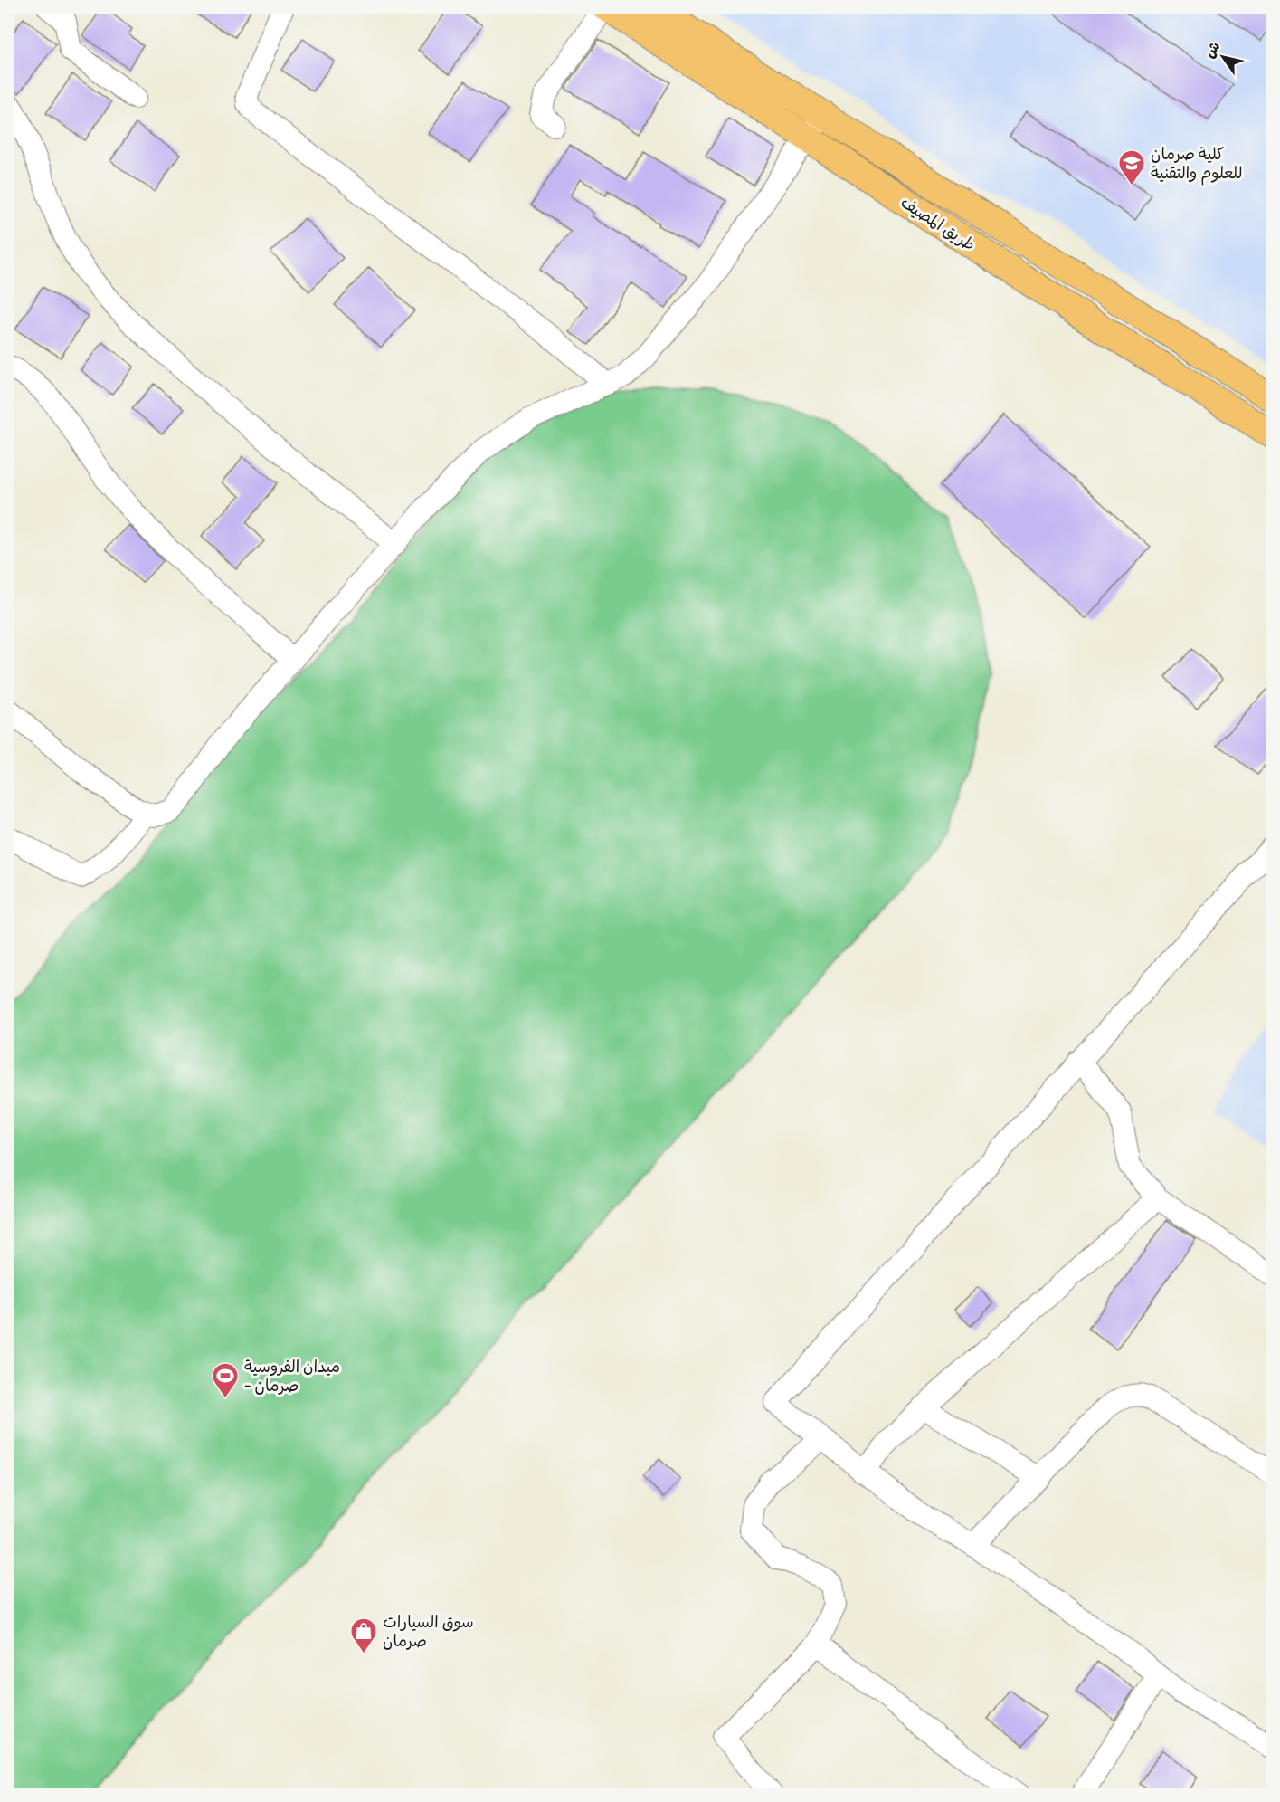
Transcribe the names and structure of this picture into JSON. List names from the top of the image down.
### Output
{
  "streets": {
    "main road": ["طريق المصيف"]
  },
  "places": {
    "school or university": ["كلية صرمان للعلوم والتقنية"],
    "sports": ["ميدان الفروسية - صرمان"],
    "shop": ["سوق السيارات صرمان"]
  },
  "north": "top left"
}
